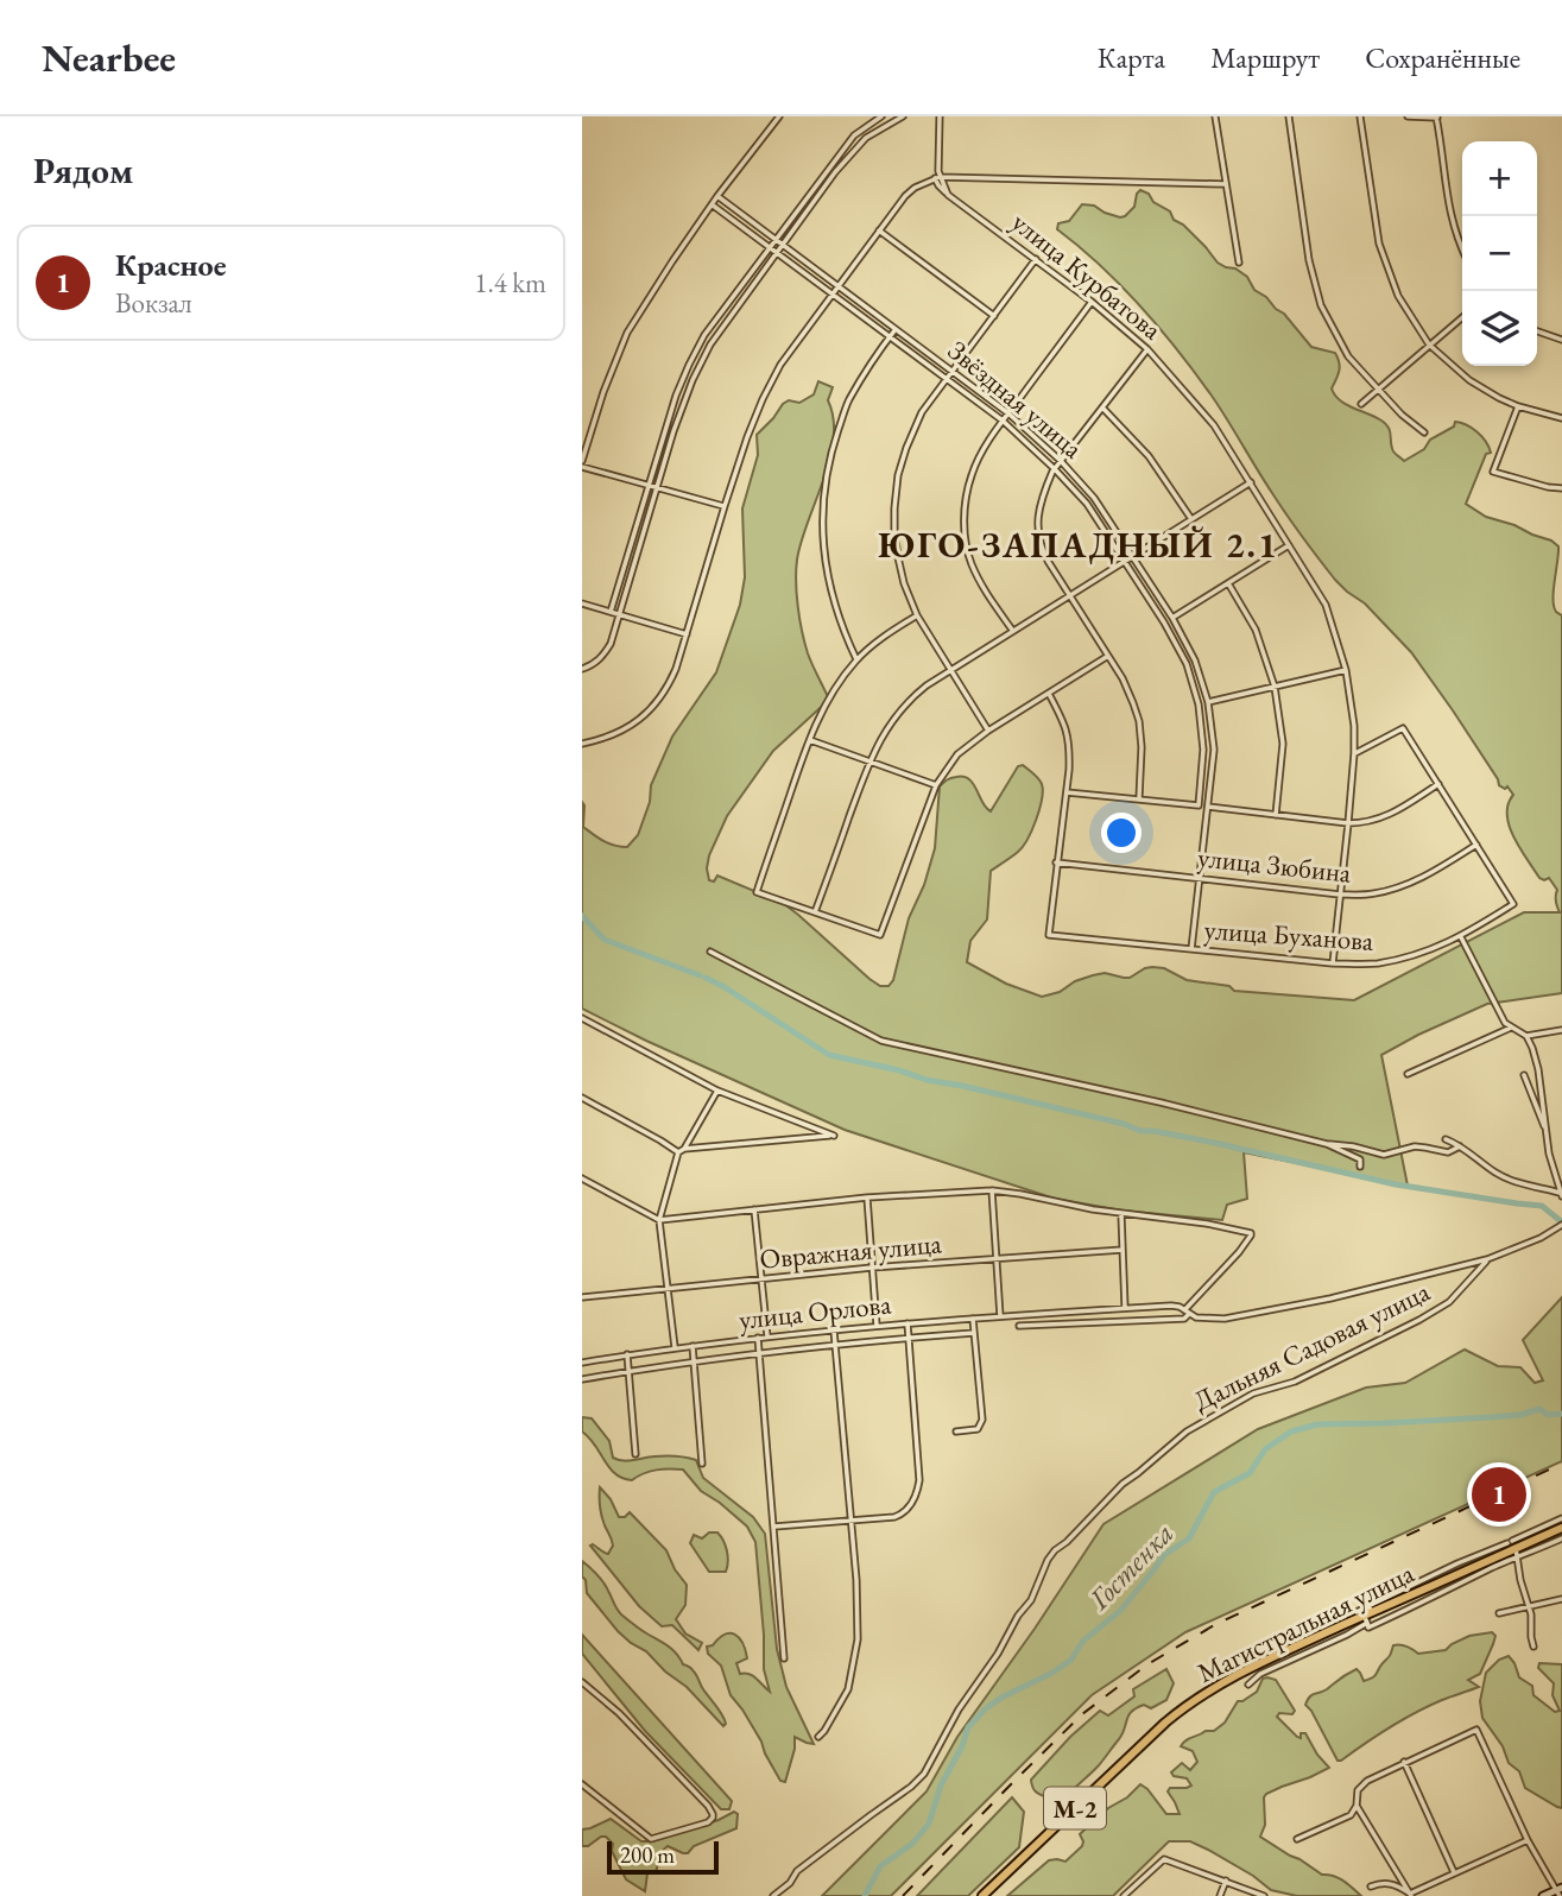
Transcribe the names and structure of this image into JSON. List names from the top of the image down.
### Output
{
  "streets": {
    "main road": ["Магистральная улица", "М-2"],
    "street": [
      "улица Курбатова",
      "Звёздная улица",
      "улица Зюбина",
      "улица Буханова",
      "Овражная улица",
      "улица Орлова",
      "Дальняя Садовая улица"
    ]
  },
  "crossings": [
    ["улица Курбатова", "улица Зюбина"],
    ["улица Курбатова", "улица Буханова"],
    ["Звёздная улица", "улица Зюбина"],
    ["Звёздная улица", "улица Буханова"],
    ["улица Зюбина", "улица Буханова"],
    ["улица Орлова", "Дальняя Садовая улица"]
  ],
  "districts": ["ЮГО-ЗАПАДНЫЙ 2.1"],
  "water": ["Гостенка"],
  "scale_bar": "200 m",
  "page": {
    "header": "Nearbee",
    "nav": ["Карта", "Маршрут", "Сохранённые"],
    "heading": "Рядом",
    "map_buttons": ["+", "−"],
    "list": [
      {
        "mark": "1",
        "name": "Красное",
        "note": "Вокзал",
        "value": "1.4 km"
      }
    ],
    "pins": "1",
    "scale": "200 m"
  }
}
